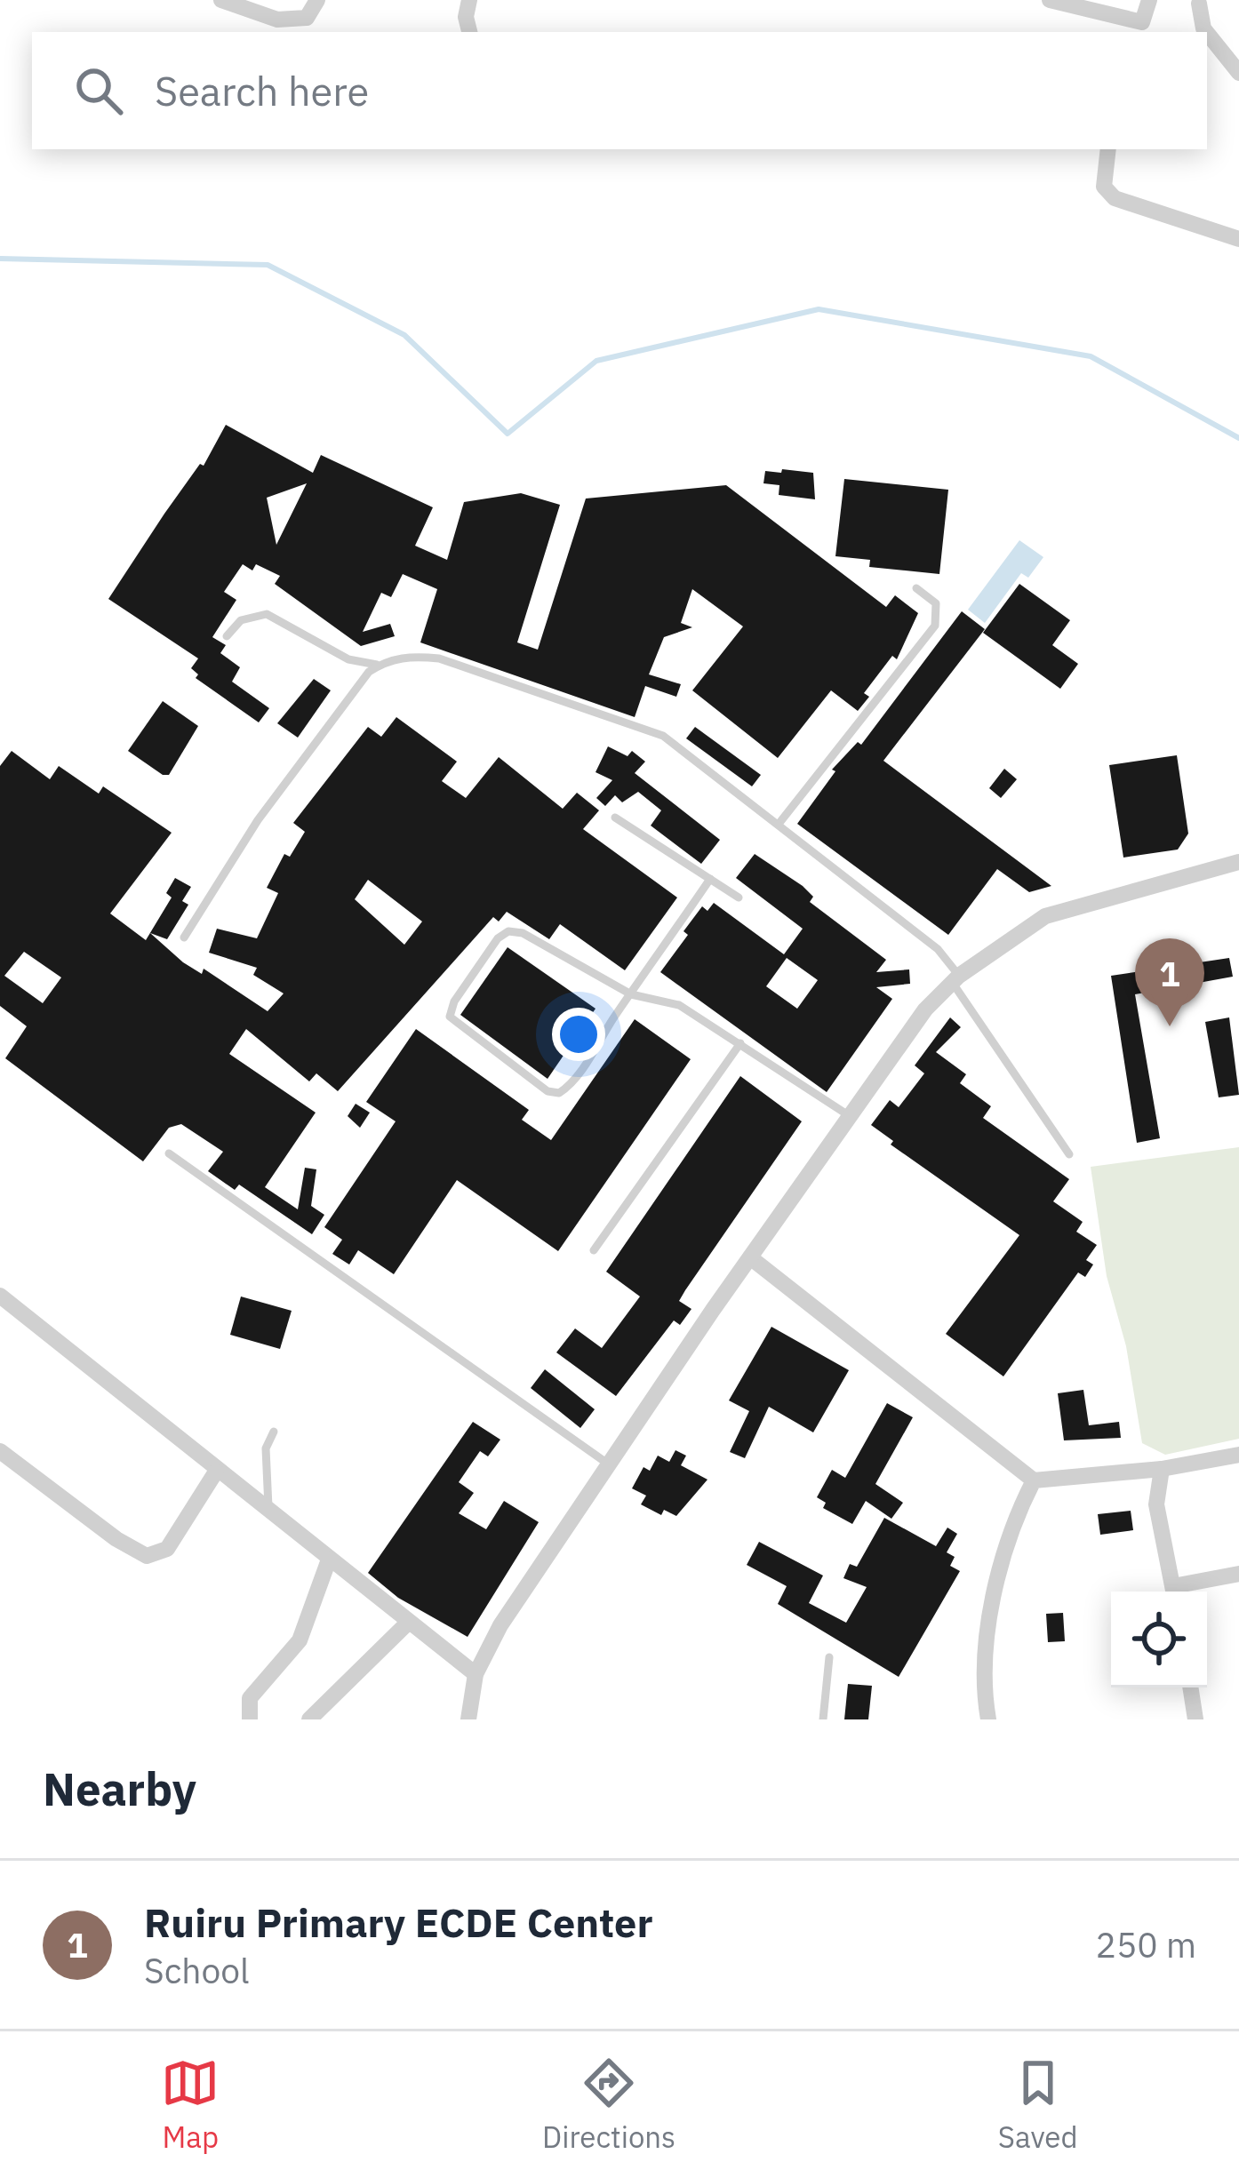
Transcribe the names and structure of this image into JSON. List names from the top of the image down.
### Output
{
  "page": {
    "search": "Search here",
    "pins": "1",
    "heading": "Nearby",
    "list": [
      {
        "mark": "1",
        "name": "Ruiru Primary ECDE Center",
        "note": "School",
        "value": "250 m"
      }
    ],
    "nav": ["Map", "Directions", "Saved"]
  }
}
